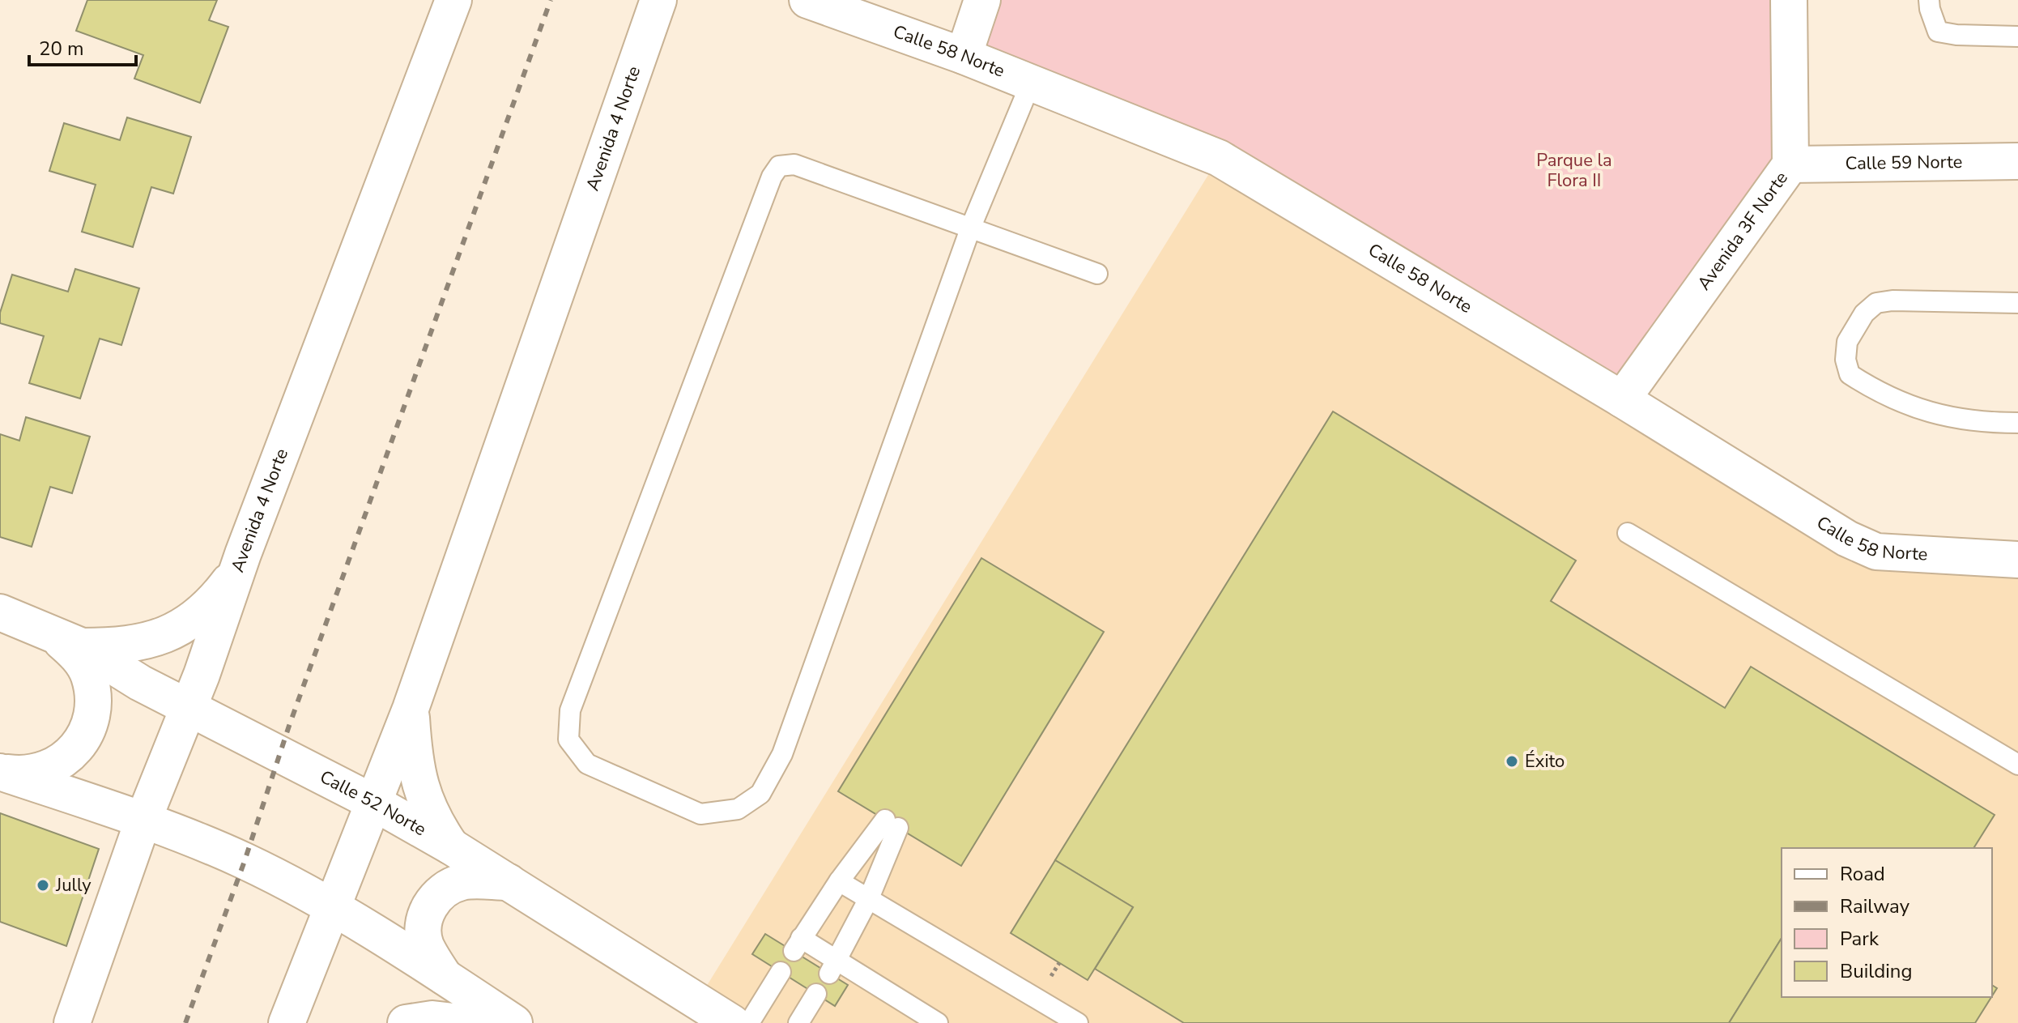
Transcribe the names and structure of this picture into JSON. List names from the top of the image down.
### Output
{
  "streets": {
    "main road": [
      "Calle 58 Norte",
      "Avenida 4 Norte",
      "Calle 59 Norte",
      "Avenida 3F Norte",
      "Calle 52 Norte"
    ]
  },
  "crossings": [
    ["Calle 58 Norte", "Avenida 3F Norte"],
    ["Avenida 4 Norte", "Calle 52 Norte"],
    ["Calle 59 Norte", "Avenida 3F Norte"]
  ],
  "parks": ["Parque la Flora II"],
  "places": ["Éxito", "Jully"],
  "legend": [
    "Road",
    "Railway",
    "Park",
    "Building"
  ],
  "scale_bar": "20 m"
}
